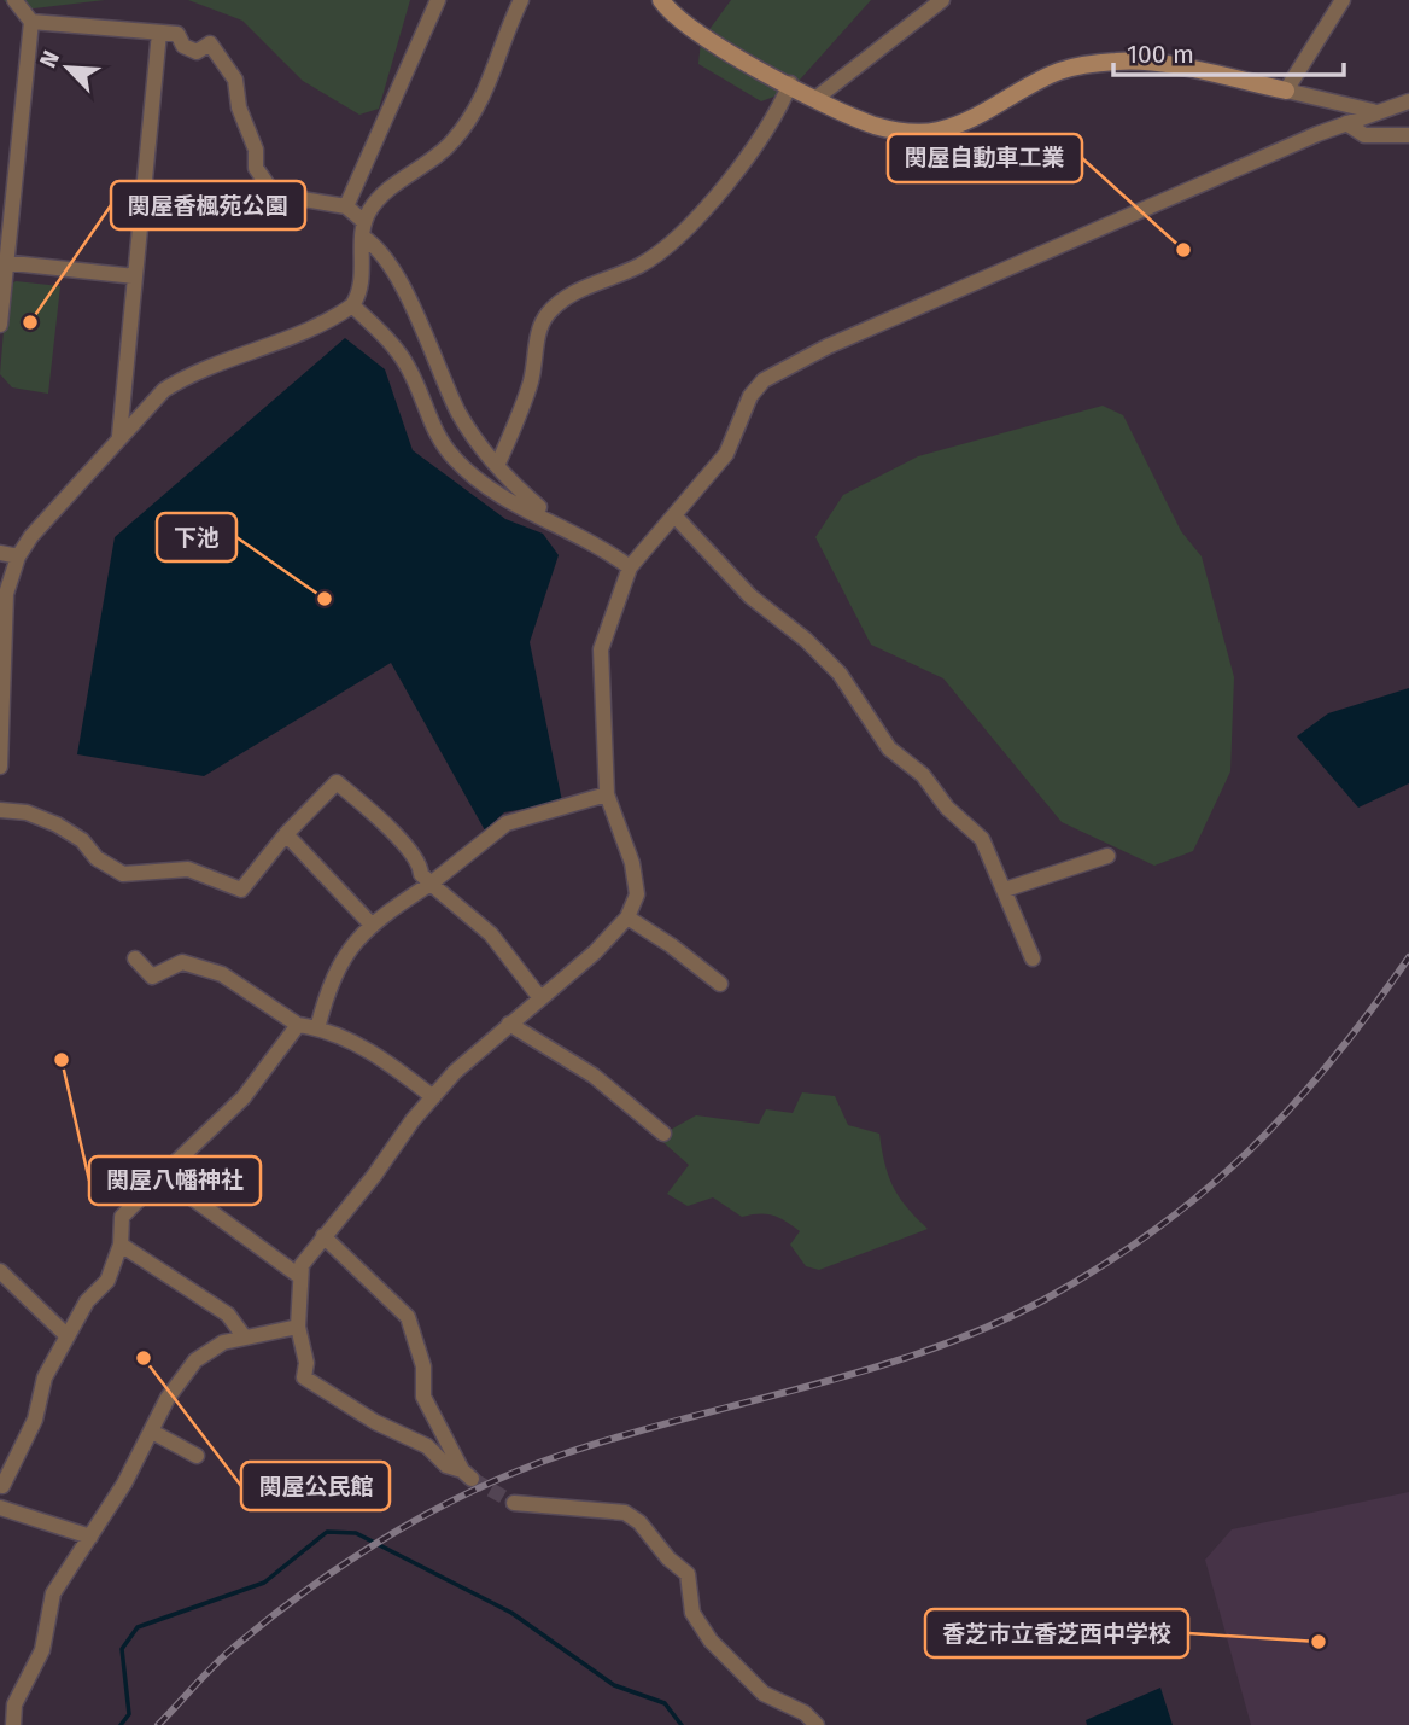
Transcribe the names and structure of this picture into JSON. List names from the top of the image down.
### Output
{
  "places": [
    "関屋自動車工業",
    "関屋香楓苑公園",
    "下池",
    "関屋八幡神社",
    "関屋公民館",
    "香芝市立香芝西中学校"
  ],
  "scale_bar": "100 m",
  "north": "top left"
}
